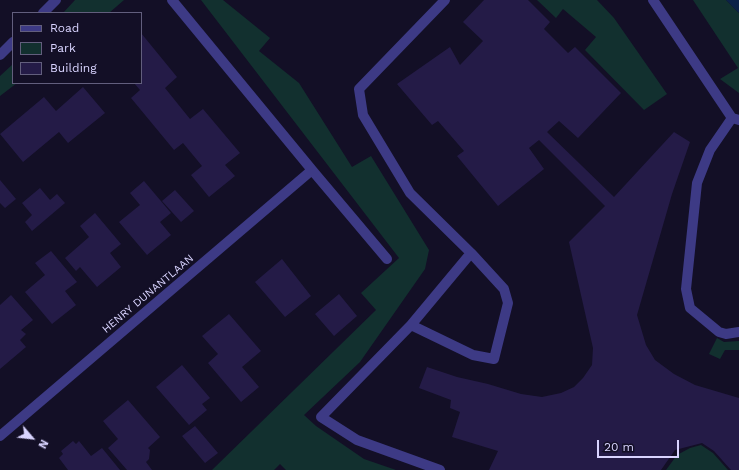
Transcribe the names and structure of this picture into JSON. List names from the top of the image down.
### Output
{
  "streets": {
    "street": ["HENRY DUNANTLAAN"]
  },
  "legend": ["Road", "Park", "Building"],
  "scale_bar": "20 m",
  "north": "bottom right"
}
